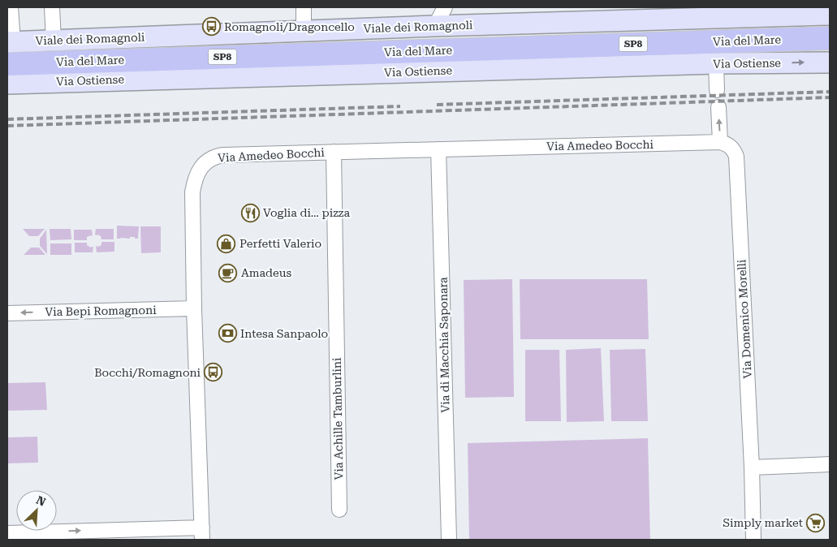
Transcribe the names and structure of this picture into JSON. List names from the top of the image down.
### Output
{
  "streets": {
    "main road": [
      "Viale dei Romagnoli",
      "Via del Mare",
      "SP8",
      "Via Ostiense"
    ],
    "street": [
      "Via Amedeo Bocchi",
      "Via Bepi Romagnoni",
      "Via Domenico Morelli",
      "Via di Macchia Saponara",
      "Via Achille Tamburlini"
    ]
  },
  "crossings": [
    ["Via Amedeo Bocchi", "Via Bepi Romagnoni"],
    ["Via Amedeo Bocchi", "Via Domenico Morelli"],
    ["Via Amedeo Bocchi", "Via di Macchia Saponara"],
    ["Via Amedeo Bocchi", "Via Achille Tamburlini"]
  ],
  "one_way": ["Via Bepi Romagnoni"],
  "places": {
    "bus stop": ["Romagnoli/Dragoncello", "Bocchi/Romagnoni"],
    "restaurant": ["Voglia di… pizza"],
    "shop": ["Perfetti Valerio"],
    "cafe": ["Amadeus"],
    "bank": ["Intesa Sanpaolo"],
    "supermarket": ["Simply market"]
  },
  "north": "top right"
}
